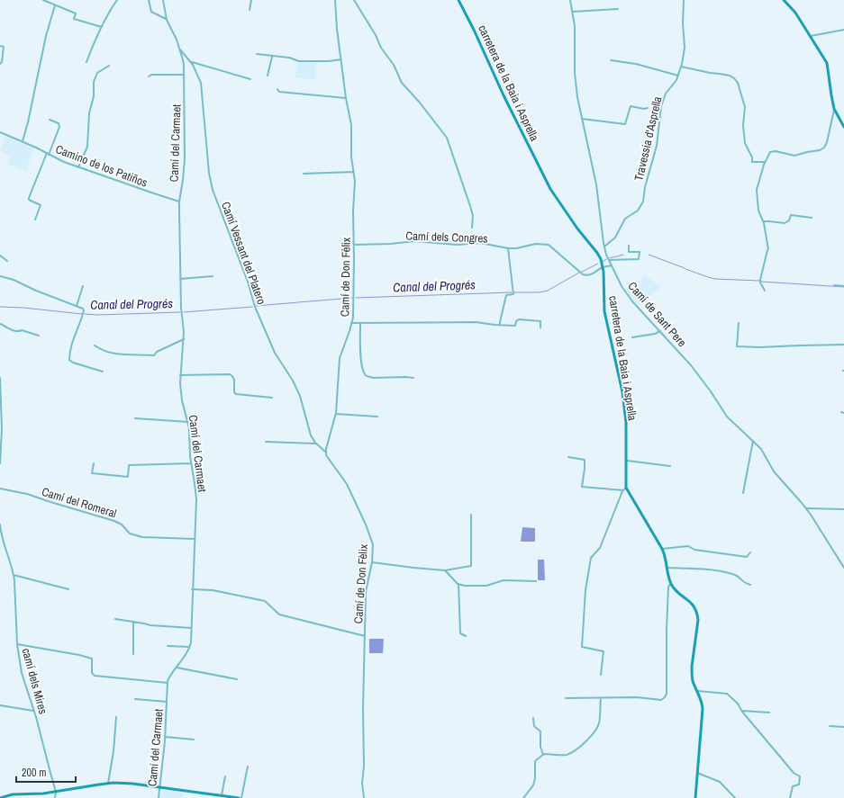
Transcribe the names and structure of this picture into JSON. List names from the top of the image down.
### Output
{
  "streets": {
    "main road": ["carretera de la Baia i Asprella"],
    "street": [
      "Travessia d'Asprella",
      "Camí del Carmaet",
      "Camino de los Patiños",
      "Camí dels Congres",
      "Camí Vessant del Platero",
      "Camí de Don Fèlix",
      "Camí de Sant Pere",
      "Camí del Romeral",
      "camí dels Mires"
    ]
  },
  "crossings": [
    ["carretera de la Baia i Asprella", "Camí dels Congres"],
    ["Travessia d'Asprella", "Camí de Sant Pere"],
    ["Camí del Carmaet", "Camino de los Patiños"],
    ["Camí del Carmaet", "Camí Vessant del Platero"],
    ["Camí del Carmaet", "Camí del Romeral"],
    ["Camí dels Congres", "Camí de Don Fèlix"],
    ["Camí dels Congres", "Camí de Sant Pere"],
    ["Camí Vessant del Platero", "Camí de Don Fèlix"]
  ],
  "water": ["Canal del Progrés"],
  "scale_bar": "200 m"
}
